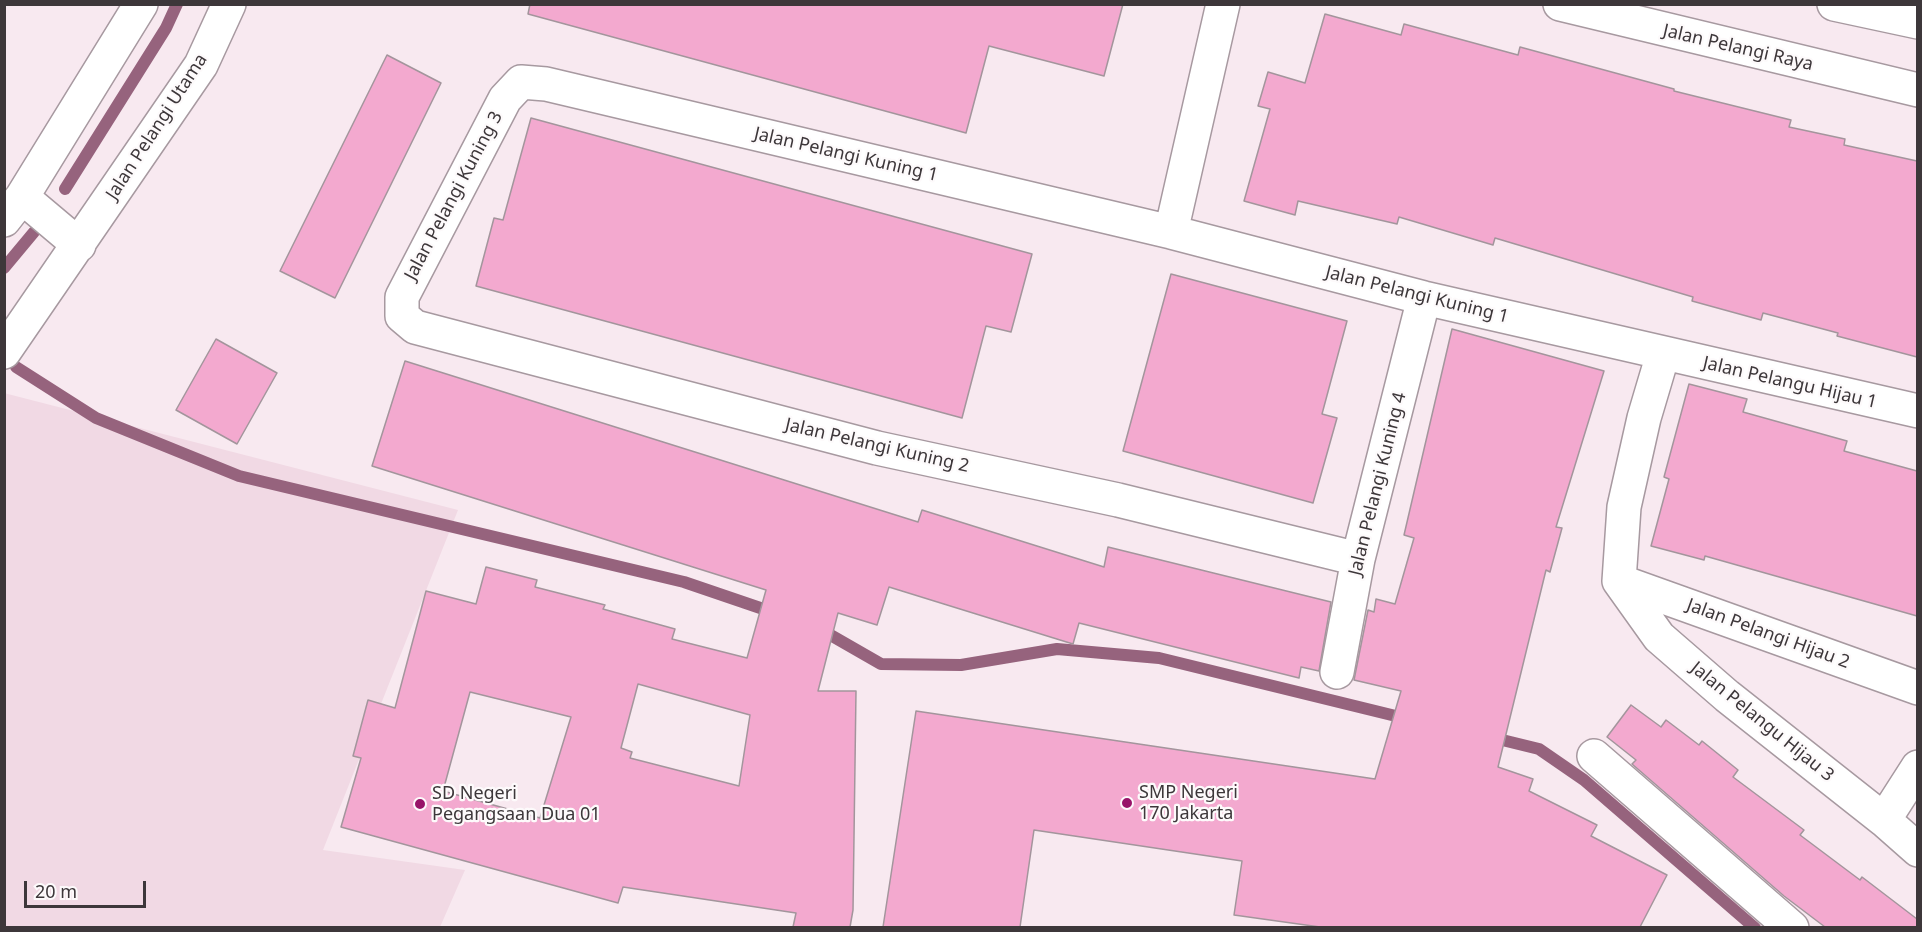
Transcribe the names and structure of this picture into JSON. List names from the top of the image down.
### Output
{
  "streets": {
    "street": [
      "Jalan Pelangi Raya",
      "Jalan Pelangi Utama",
      "Jalan Pelangi Kuning 1",
      "Jalan Pelangi Kuning 3",
      "Jalan Pelangu Hijau 1",
      "Jalan Pelangi Kuning 2",
      "Jalan Pelangi Kuning 4",
      "Jalan Pelangi Hijau 2",
      "Jalan Pelangu Hijau 3"
    ]
  },
  "crossings": [
    ["Jalan Pelangi Kuning 1", "Jalan Pelangi Kuning 3"],
    ["Jalan Pelangi Kuning 1", "Jalan Pelangu Hijau 1"],
    ["Jalan Pelangi Kuning 1", "Jalan Pelangi Kuning 4"],
    ["Jalan Pelangi Kuning 3", "Jalan Pelangi Kuning 2"],
    ["Jalan Pelangi Kuning 2", "Jalan Pelangi Kuning 4"],
    ["Jalan Pelangi Hijau 2", "Jalan Pelangu Hijau 3"]
  ],
  "places": ["SMP Negeri 170 Jakarta", "SD Negeri Pegangsaan Dua 01"],
  "scale_bar": "20 m"
}
